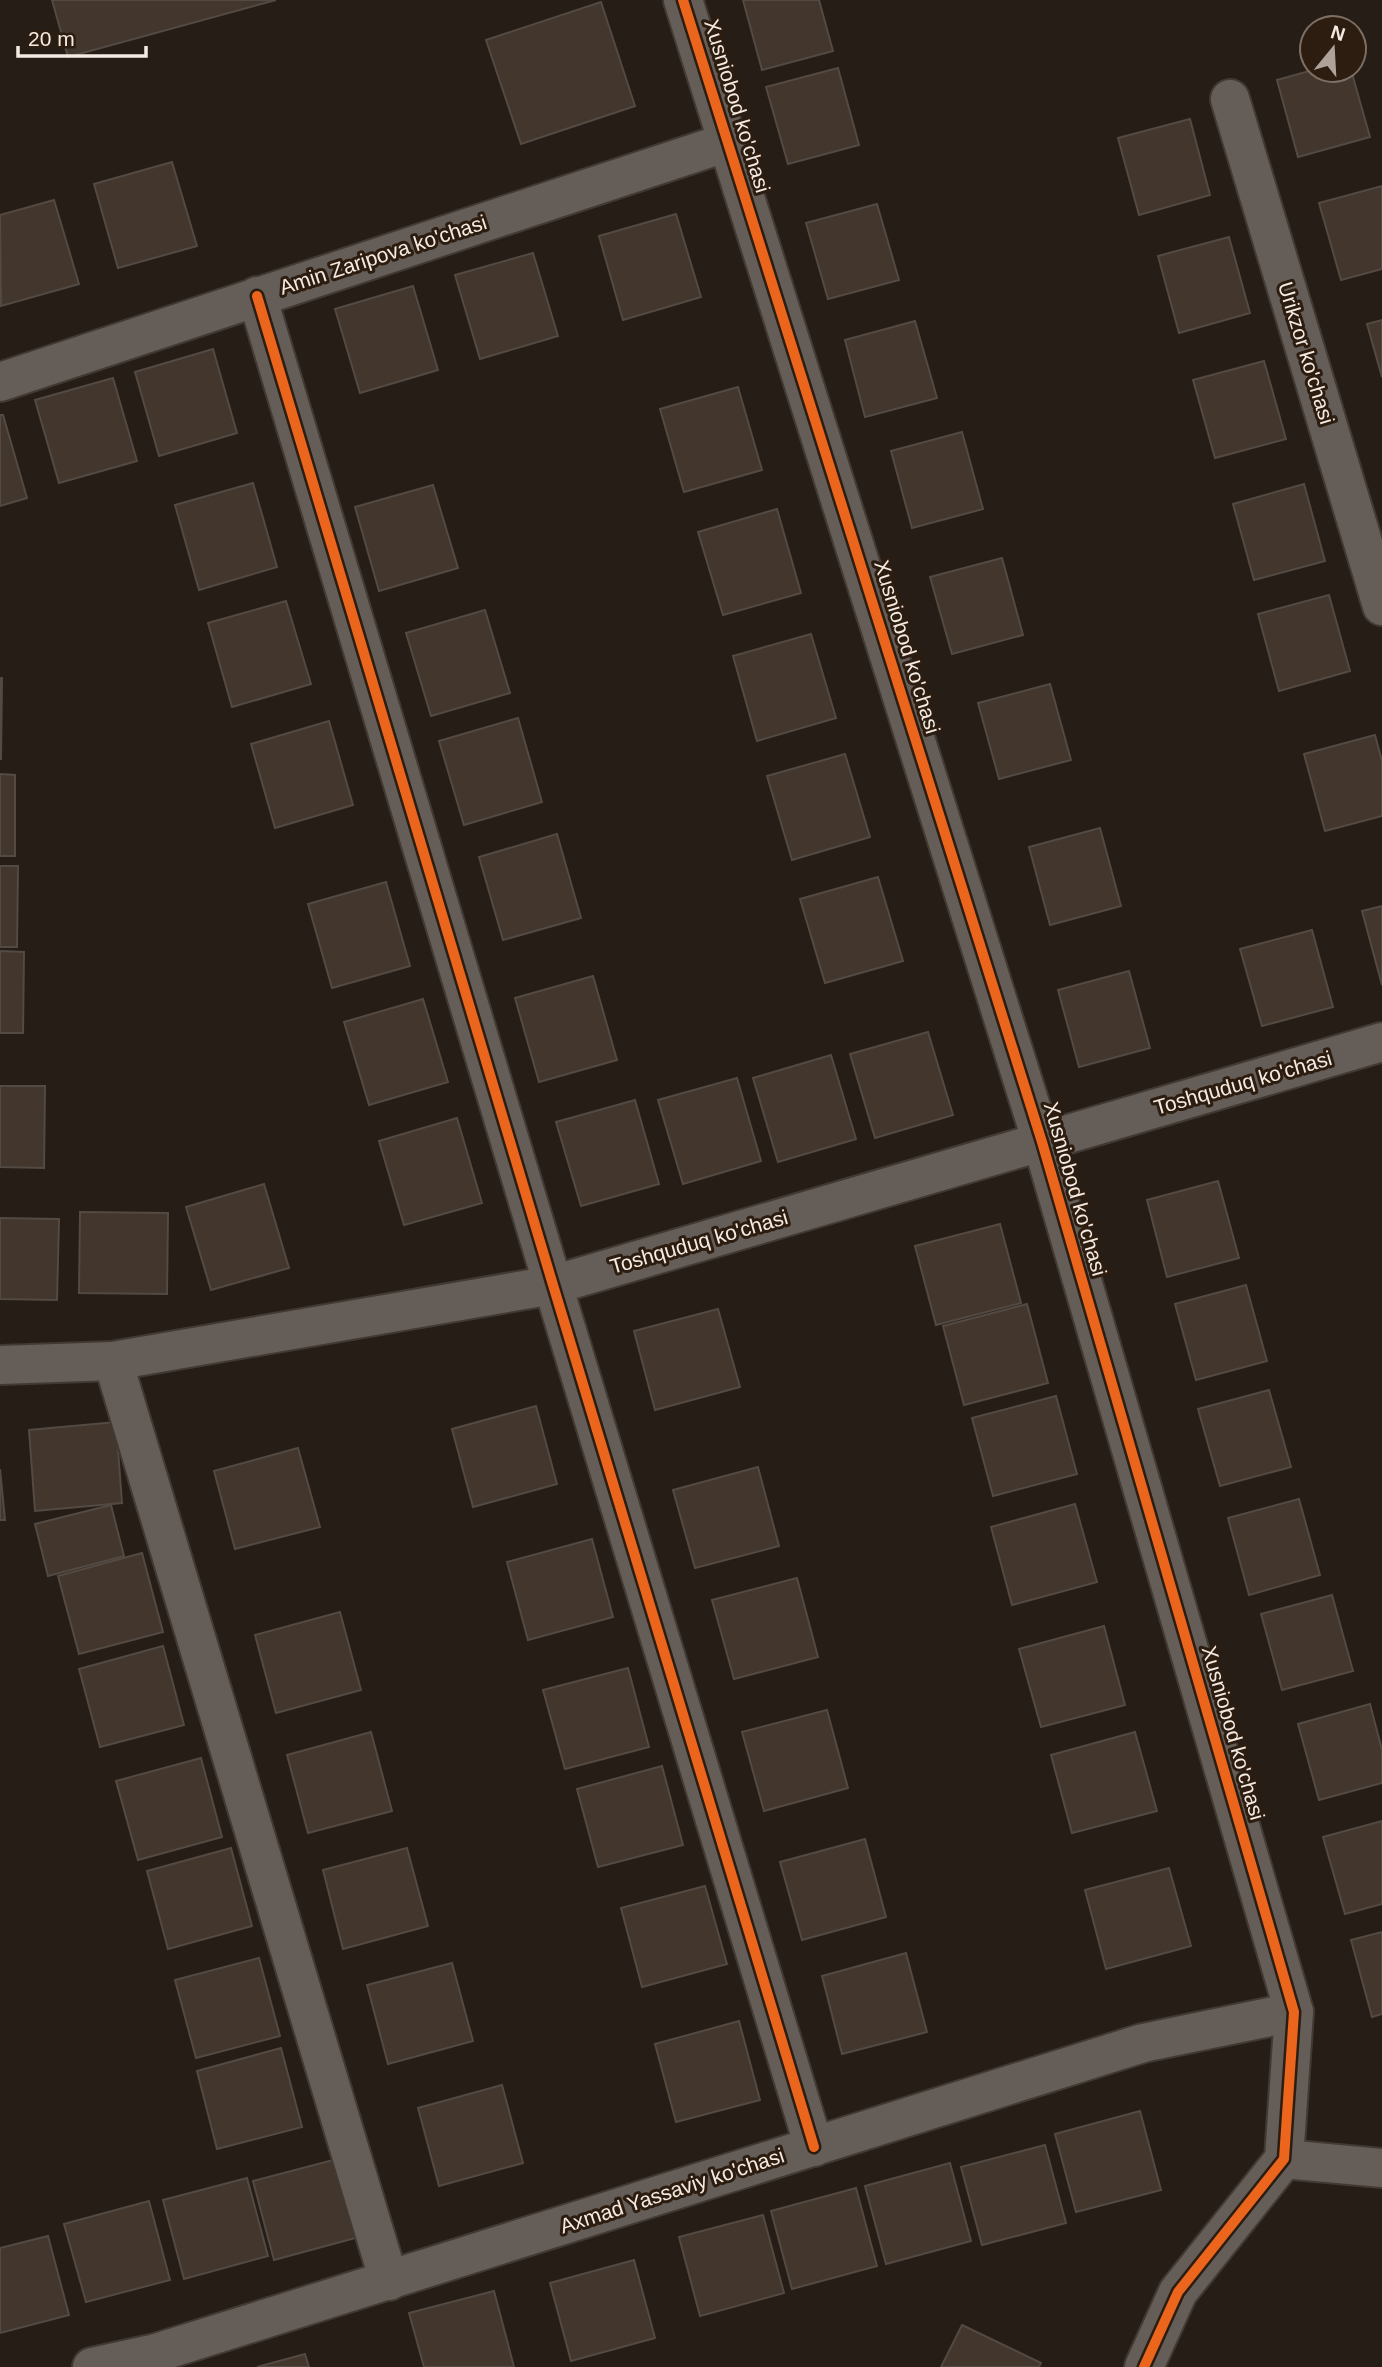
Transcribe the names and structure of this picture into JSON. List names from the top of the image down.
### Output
{
  "streets": {
    "street": [
      "Xusniobod ko'chasi",
      "Amin Zaripova ko'chasi",
      "Urikzor ko'chasi",
      "Toshquduq ko'chasi",
      "Axmad Yassaviy ko'chasi"
    ]
  },
  "crossings": [
    ["Xusniobod ko'chasi", "Amin Zaripova ko'chasi"],
    ["Xusniobod ko'chasi", "Toshquduq ko'chasi"],
    ["Xusniobod ko'chasi", "Axmad Yassaviy ko'chasi"]
  ],
  "scale_bar": "20 m",
  "north": "top"
}
